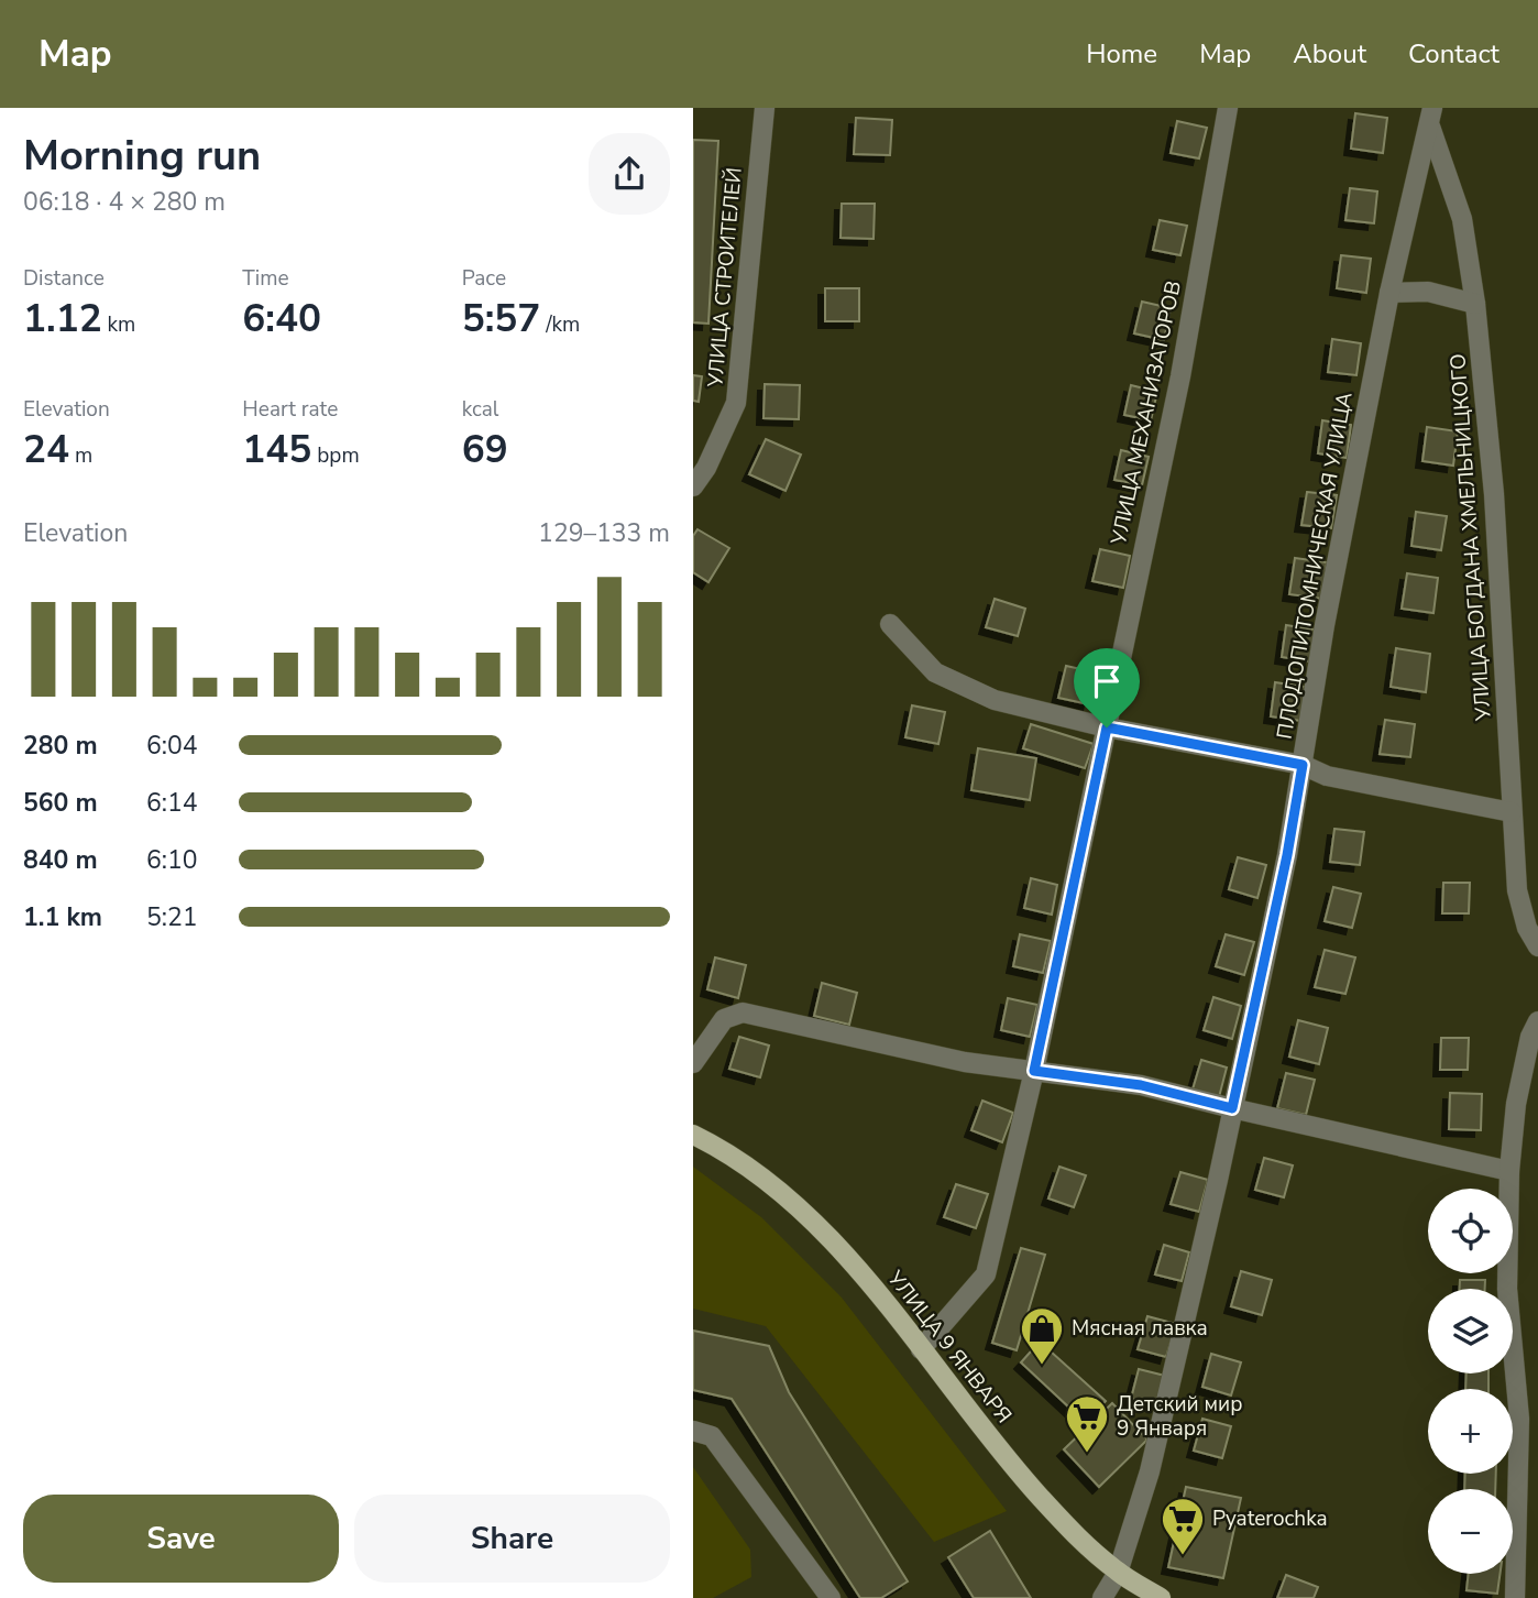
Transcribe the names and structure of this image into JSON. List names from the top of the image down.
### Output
{
  "streets": {
    "main road": ["УЛИЦА 9 ЯНВАРЯ"],
    "street": [
      "УЛИЦА СТРОИТЕЛЕЙ",
      "УЛИЦА МЕХАНИЗАТОРОВ",
      "УЛИЦА БОГДАНА ХМЕЛЬНИЦКОГО",
      "ПЛОДОПИТОМНИЧЕСКАЯ УЛИЦА"
    ]
  },
  "crossings": [
    ["УЛИЦА МЕХАНИЗАТОРОВ", "УЛИЦА 9 ЯНВАРЯ"],
    ["УЛИЦА БОГДАНА ХМЕЛЬНИЦКОГО", "ПЛОДОПИТОМНИЧЕСКАЯ УЛИЦА"],
    ["ПЛОДОПИТОМНИЧЕСКАЯ УЛИЦА", "УЛИЦА 9 ЯНВАРЯ"]
  ],
  "places": {
    "shop": ["Мясная лавка"],
    "supermarket": ["Детский мир 9 Января", "Pyaterochka"]
  },
  "page": {
    "header": "Map",
    "nav": [
      "Home",
      "Map",
      "About",
      "Contact"
    ],
    "heading": ["Morning run", "06:18 · 4 × 280 m"],
    "stats": [
      ["Distance", "1.12 km"],
      ["Time", "6:40"],
      ["Pace", "5:57 /km"],
      ["Elevation", "24 m"],
      ["Heart rate", "145 bpm"],
      ["kcal", "69"]
    ],
    "chart": ["Elevation", "129–133 m"],
    "list": [
      {
        "name": "280 m",
        "note": "6:04"
      },
      {
        "name": "560 m",
        "note": "6:14"
      },
      {
        "name": "840 m",
        "note": "6:10"
      },
      {
        "name": "1.1 km",
        "note": "5:21"
      }
    ],
    "map_buttons": ["+", "−"],
    "buttons": ["Save", "Share"]
  }
}
